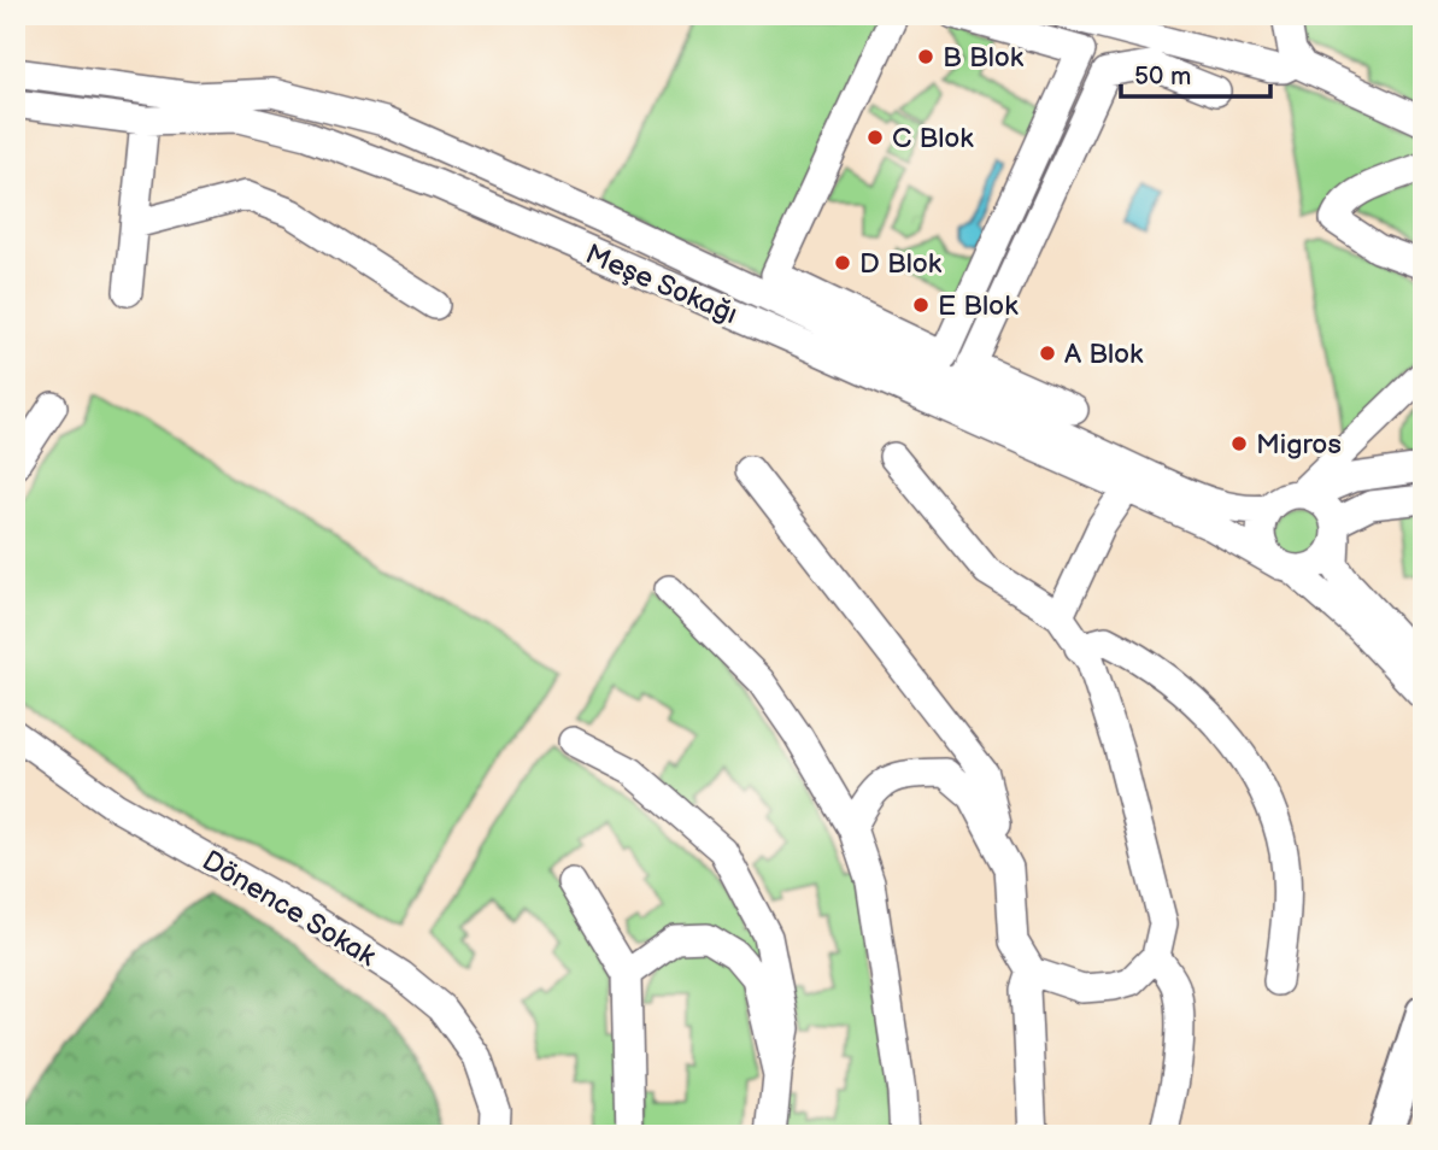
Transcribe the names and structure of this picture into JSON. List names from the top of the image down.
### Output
{
  "streets": {
    "street": ["Meşe Sokağı", "Dönence Sokak"]
  },
  "places": [
    "B Blok",
    "C Blok",
    "D Blok",
    "E Blok",
    "A Blok",
    "Migros"
  ],
  "scale_bar": "50 m"
}
